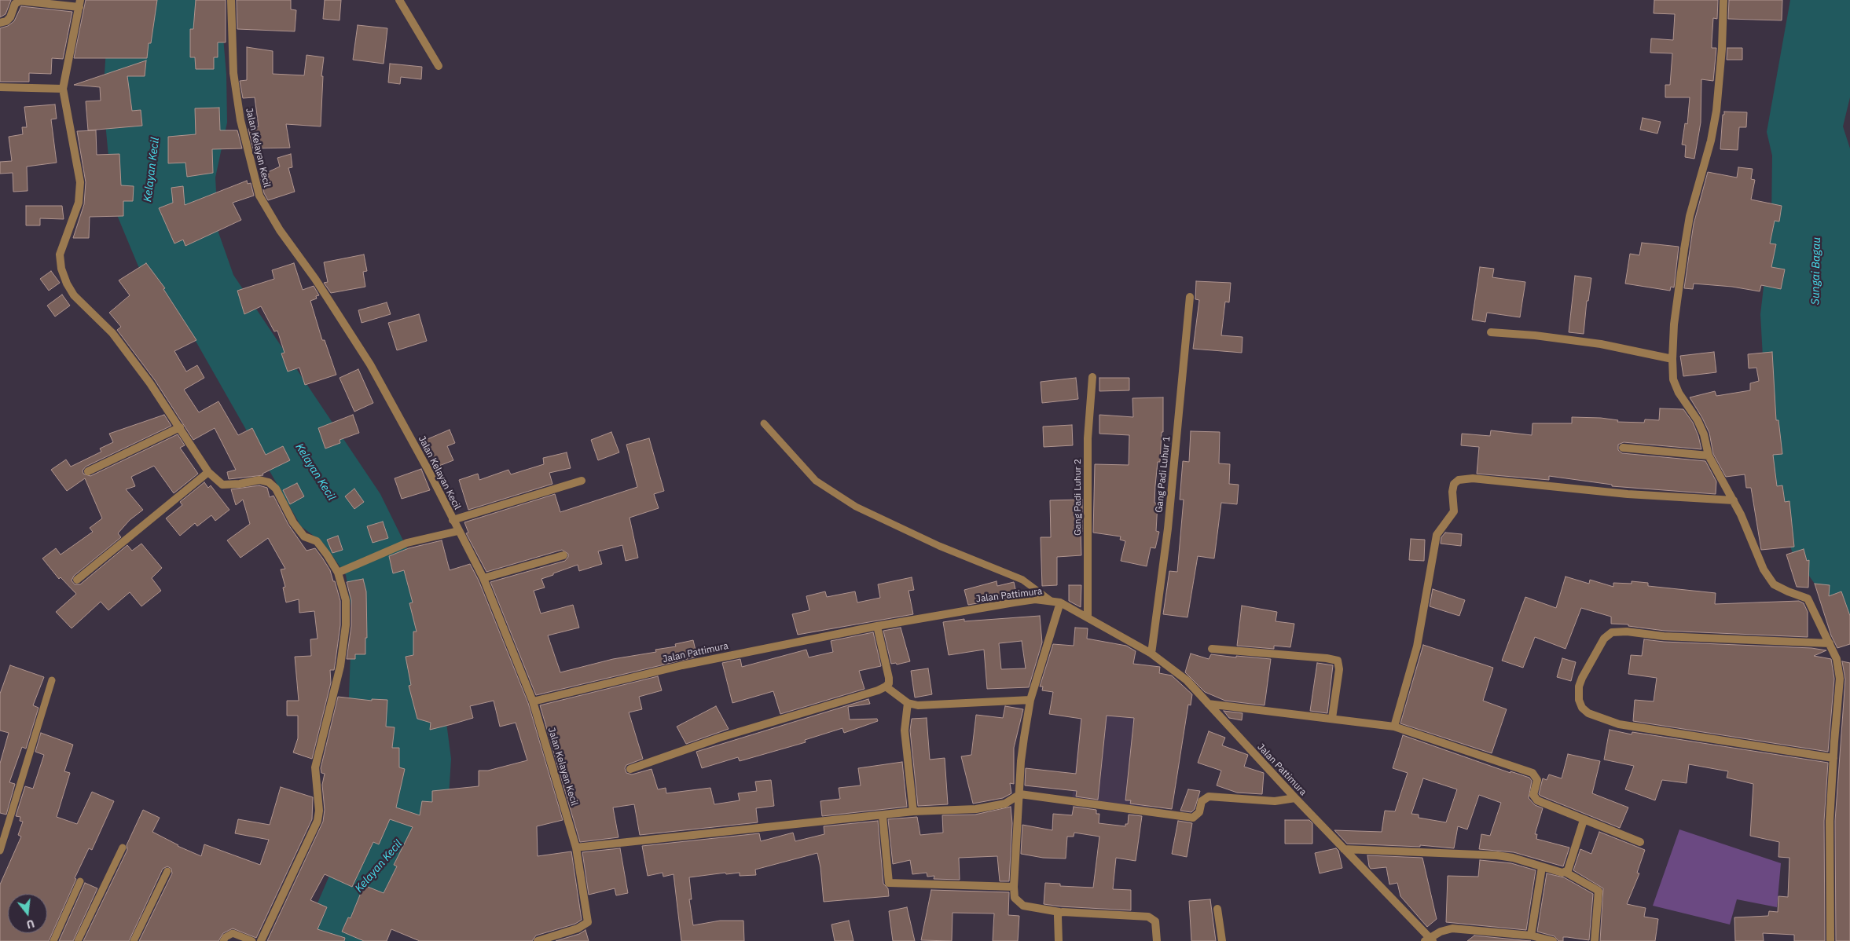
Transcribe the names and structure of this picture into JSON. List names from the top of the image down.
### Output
{
  "streets": {
    "street": [
      "Jalan Kelayan Kecil",
      "Gang Padi Luhur 1",
      "Gang Padi Luhur 2",
      "Jalan Pattimura"
    ]
  },
  "crossings": [
    ["Jalan Kelayan Kecil", "Jalan Pattimura"],
    ["Gang Padi Luhur 1", "Jalan Pattimura"],
    ["Gang Padi Luhur 2", "Jalan Pattimura"]
  ],
  "water": ["Kelayan Kecil", "Sungai Bagau"],
  "north": "bottom"
}
